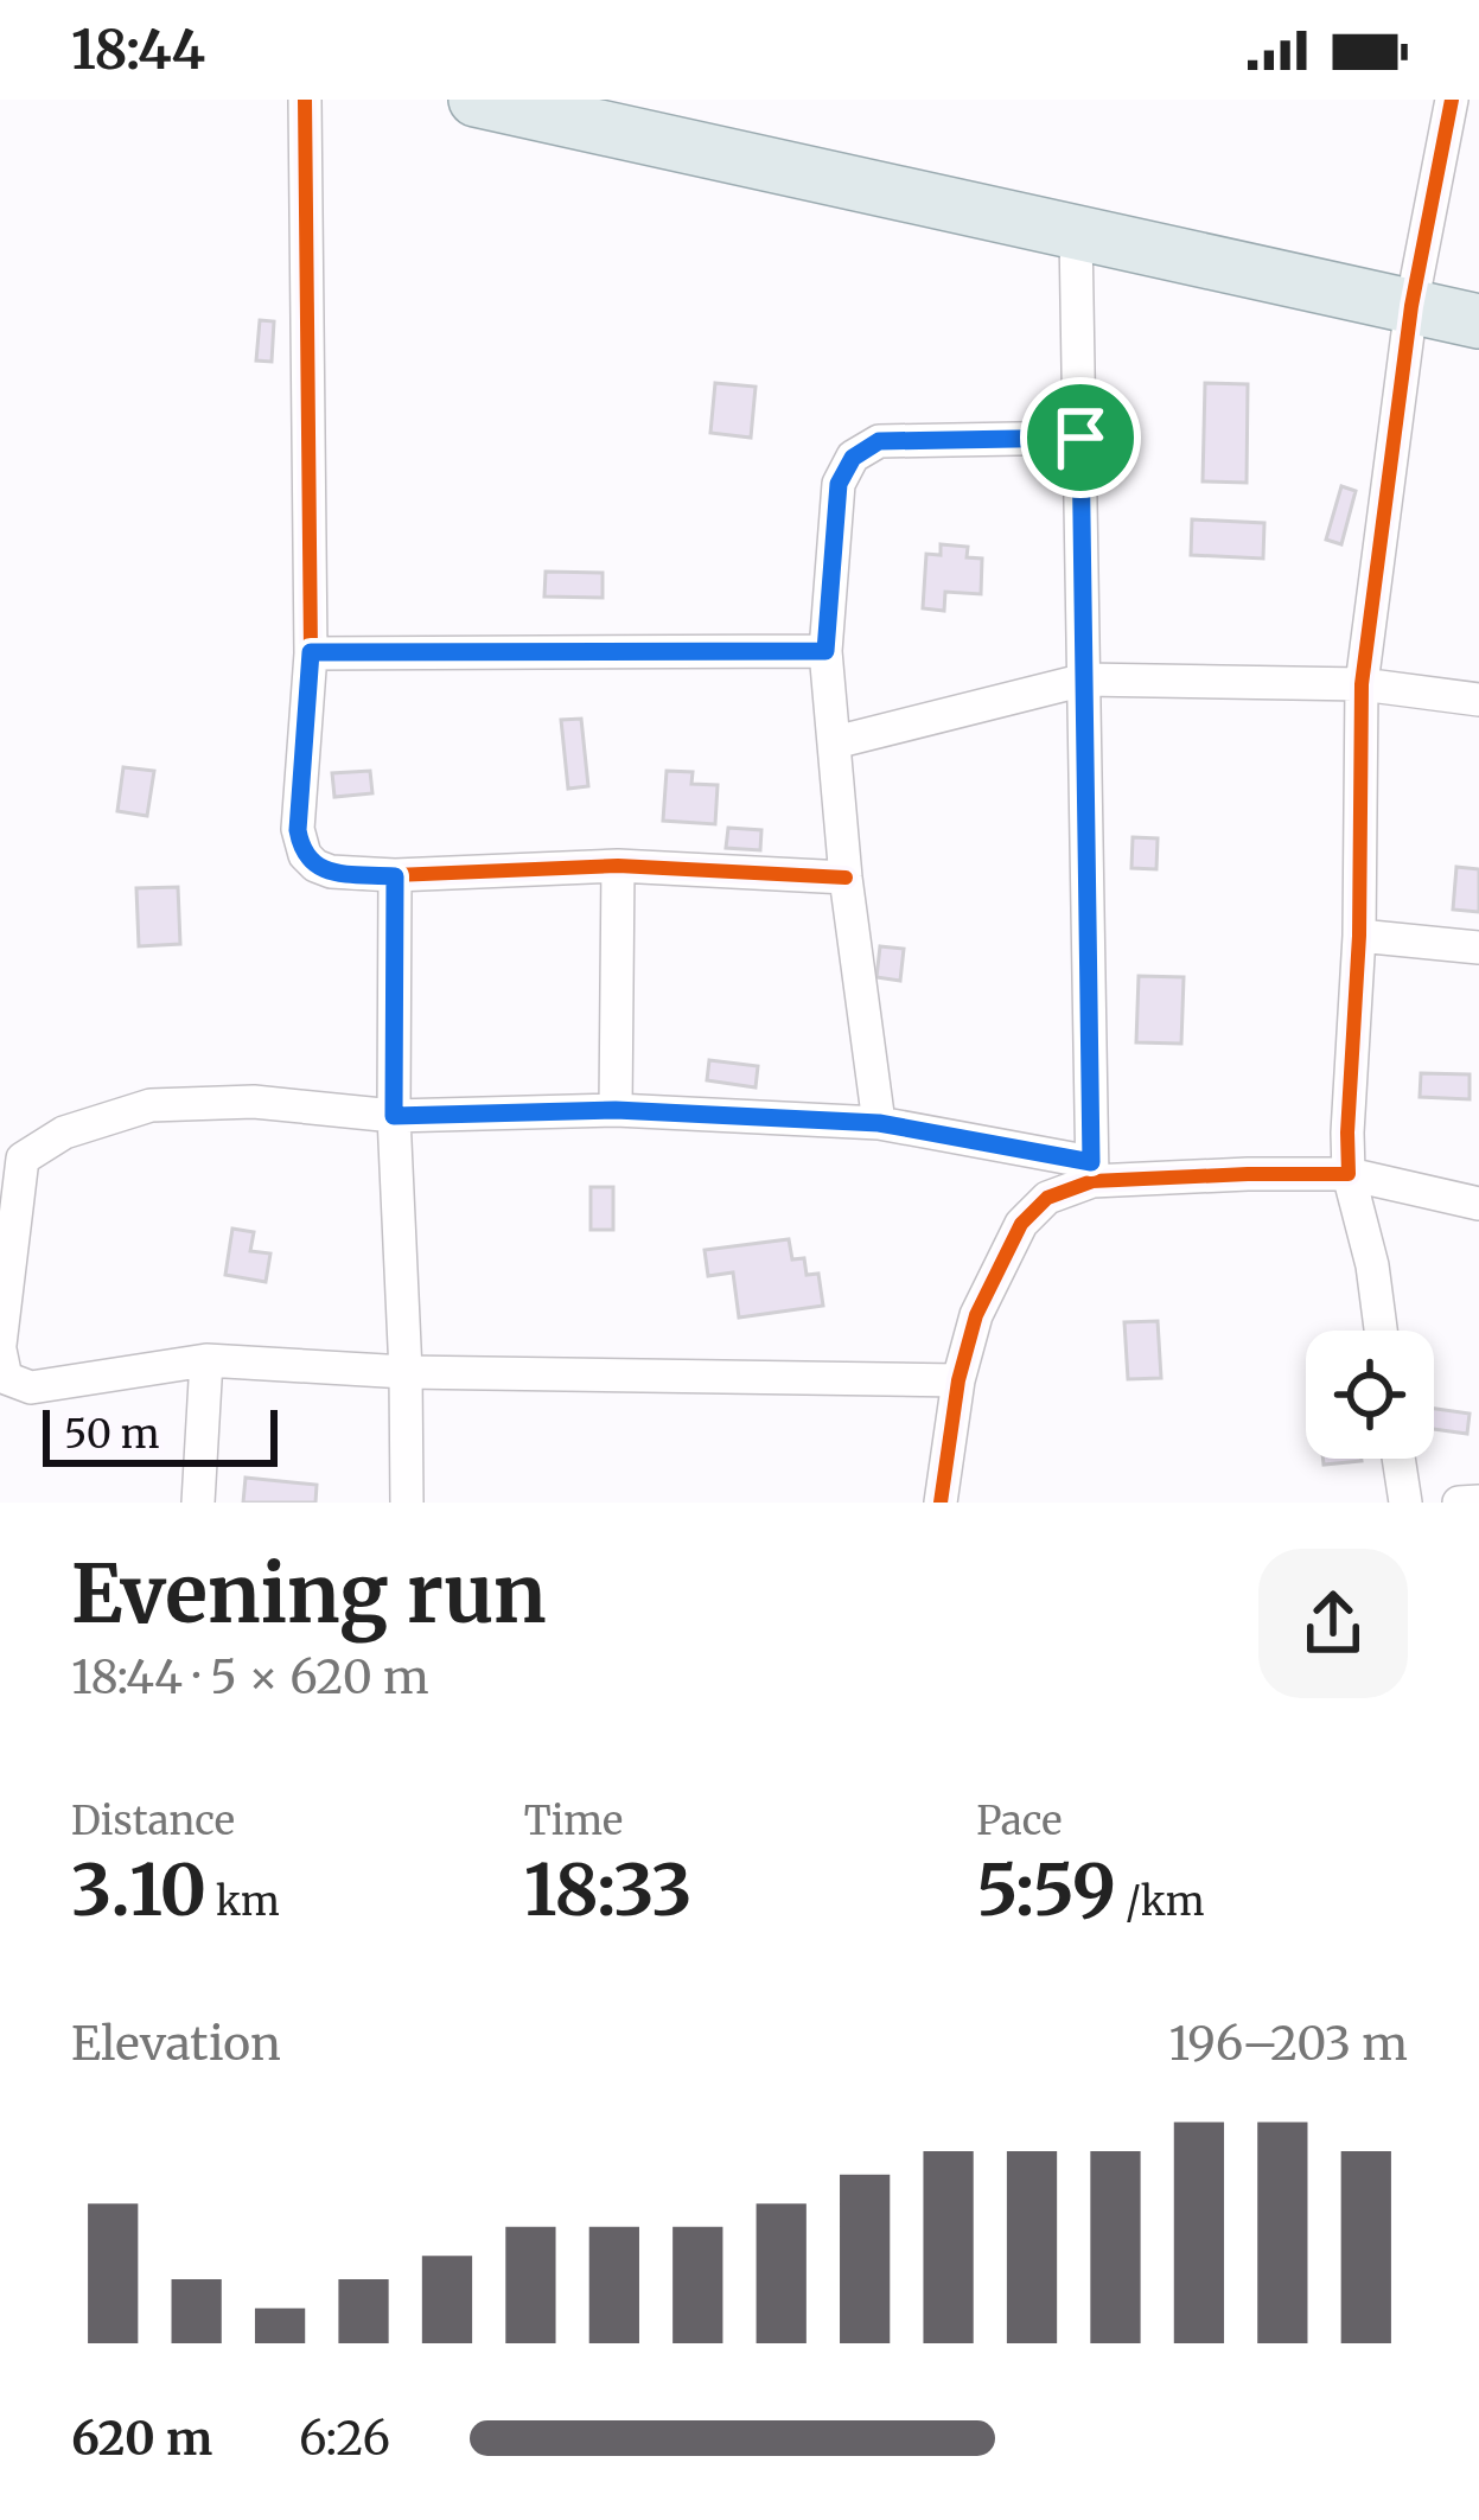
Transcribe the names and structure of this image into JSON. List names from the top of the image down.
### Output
{
  "scale_bar": "50 m",
  "page": {
    "status": "18:44",
    "scale": "50 m",
    "heading": ["Evening run", "18:44 · 5 × 620 m"],
    "stats": [
      ["Distance", "3.10 km"],
      ["Time", "18:33"],
      ["Pace", "5:59 /km"]
    ],
    "chart": ["Elevation", "196–203 m"],
    "list": [
      {
        "name": "620 m",
        "note": "6:26"
      }
    ]
  }
}
